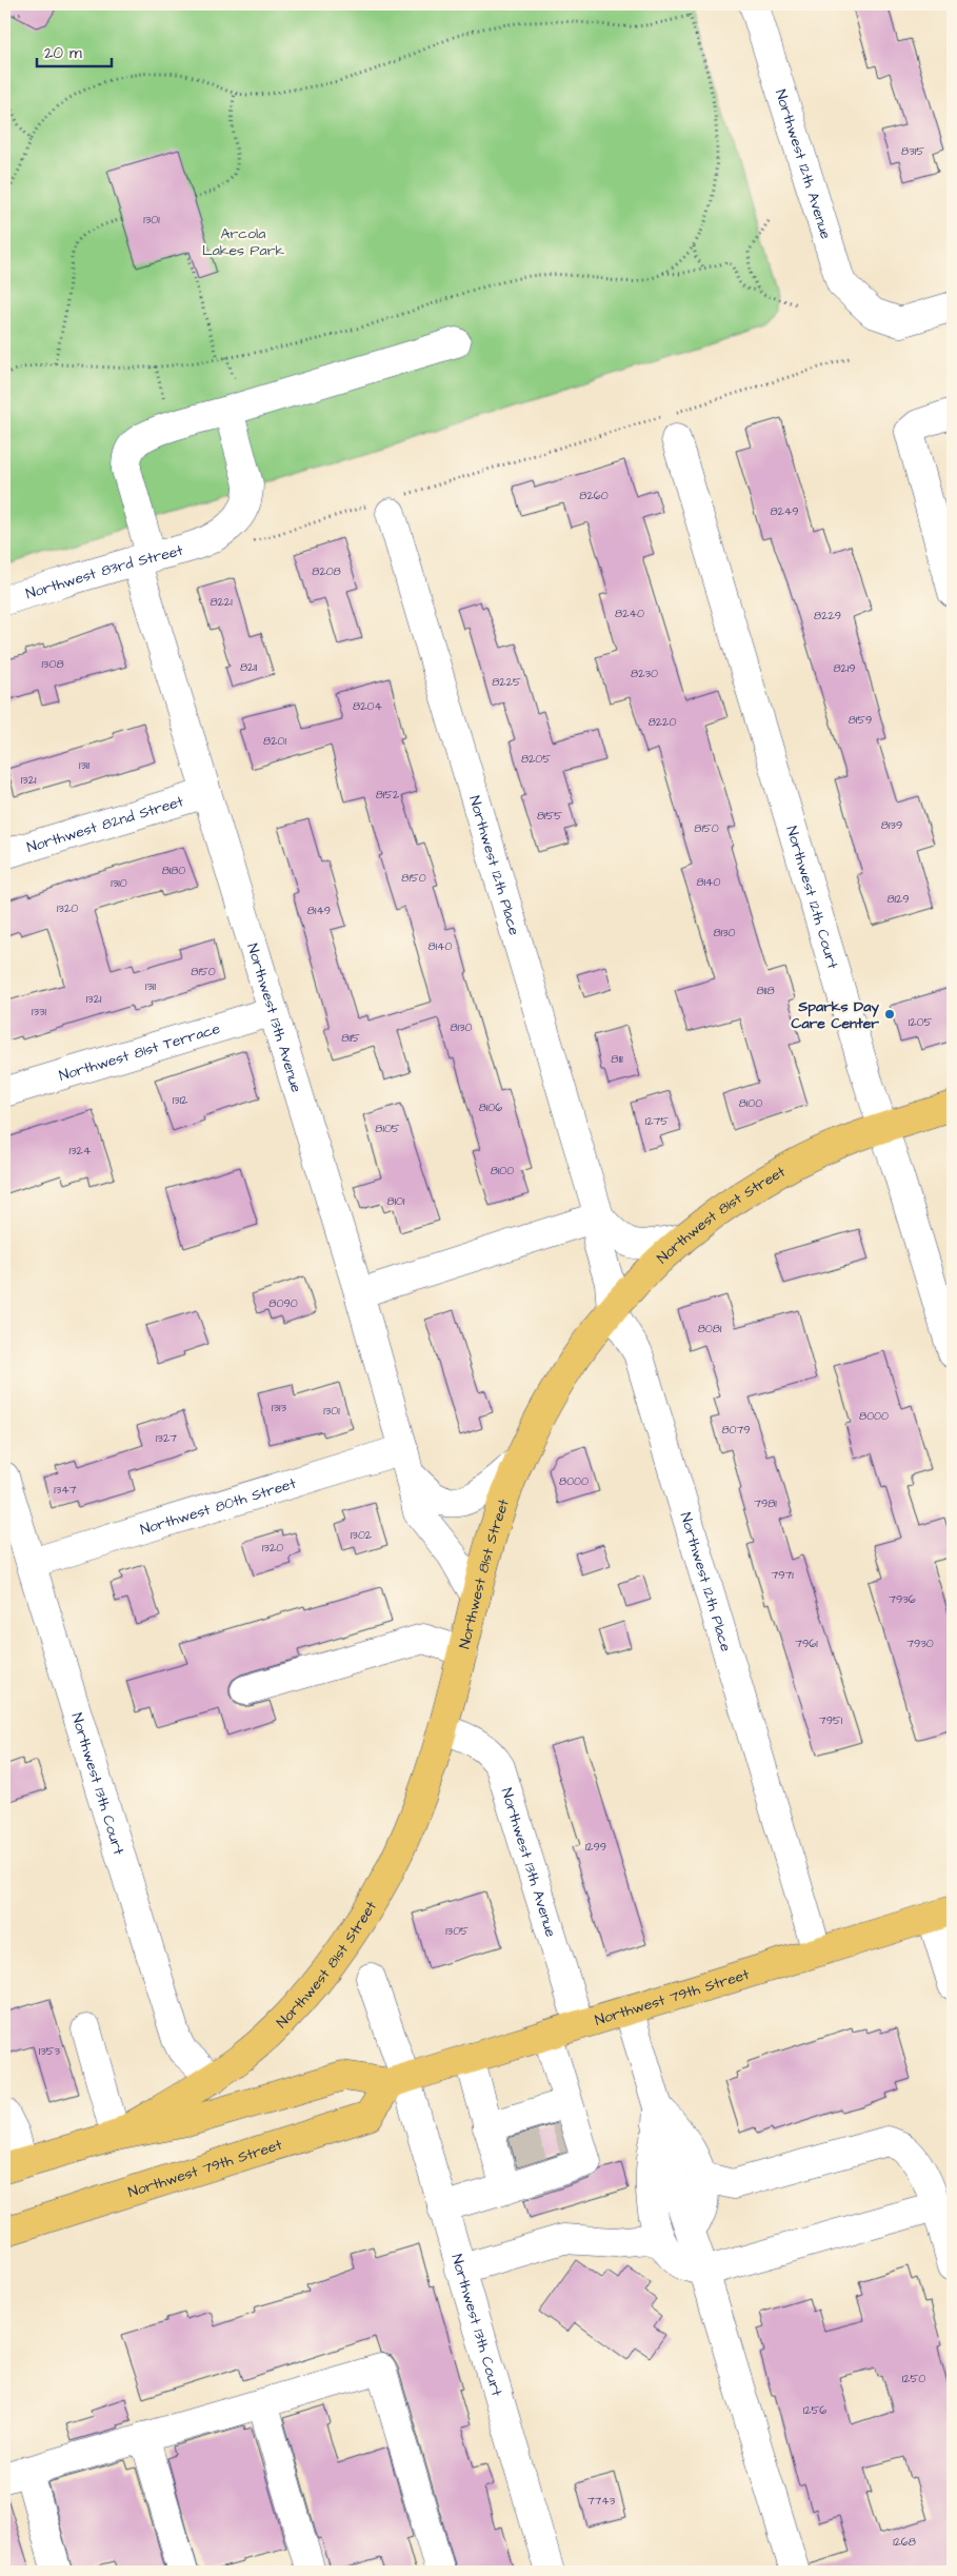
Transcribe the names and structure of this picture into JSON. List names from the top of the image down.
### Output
{
  "streets": {
    "main road": ["Northwest 81st Street", "Northwest 79th Street"],
    "street": [
      "Northwest 12th Avenue",
      "Northwest 83rd Street",
      "Northwest 82nd Street",
      "Northwest 12th Place",
      "Northwest 12th Court",
      "Northwest 13th Avenue",
      "Northwest 81st Terrace",
      "Northwest 80th Street",
      "Northwest 13th Court"
    ]
  },
  "crossings": [
    ["Northwest 83rd Street", "Northwest 13th Avenue"],
    ["Northwest 82nd Street", "Northwest 13th Avenue"],
    ["Northwest 12th Place", "Northwest 81st Street"],
    ["Northwest 12th Place", "Northwest 79th Street"],
    ["Northwest 12th Court", "Northwest 81st Street"],
    ["Northwest 13th Avenue", "Northwest 81st Terrace"],
    ["Northwest 13th Avenue", "Northwest 81st Street"],
    ["Northwest 13th Avenue", "Northwest 80th Street"],
    ["Northwest 13th Avenue", "Northwest 79th Street"],
    ["Northwest 81st Street", "Northwest 13th Court"],
    ["Northwest 81st Street", "Northwest 79th Street"],
    ["Northwest 80th Street", "Northwest 13th Court"],
    ["Northwest 13th Court", "Northwest 79th Street"]
  ],
  "parks": ["Arcola Lakes Park"],
  "places": ["Sparks Day Care Center"],
  "house_numbers": [
    "8315",
    "1301",
    "8260",
    "8249",
    "8208",
    "8221",
    "8240",
    "8229",
    "1308",
    "8211",
    "8219",
    "8230",
    "8225",
    "8204",
    "8159",
    "8220",
    "8201",
    "8205",
    "1311",
    "1321",
    "8152",
    "8155",
    "8139",
    "8150",
    "8180",
    "8150",
    "8140",
    "1310",
    "8129",
    "1320",
    "8149",
    "8130",
    "8140",
    "8150",
    "1311",
    "8118",
    "1321",
    "1331",
    "1205",
    "8130",
    "8115",
    "8111",
    "1312",
    "8100",
    "8106",
    "1275",
    "8105",
    "1324",
    "8100",
    "8101",
    "8090",
    "8081",
    "1313",
    "1301",
    "8000",
    "8079",
    "1327",
    "8000",
    "1347",
    "7981",
    "1302",
    "1320",
    "7971",
    "7936",
    "7961",
    "7930",
    "7951",
    "1299",
    "1305",
    "1353",
    "1250",
    "1256",
    "7743",
    "1268"
  ],
  "scale_bar": "20 m"
}
